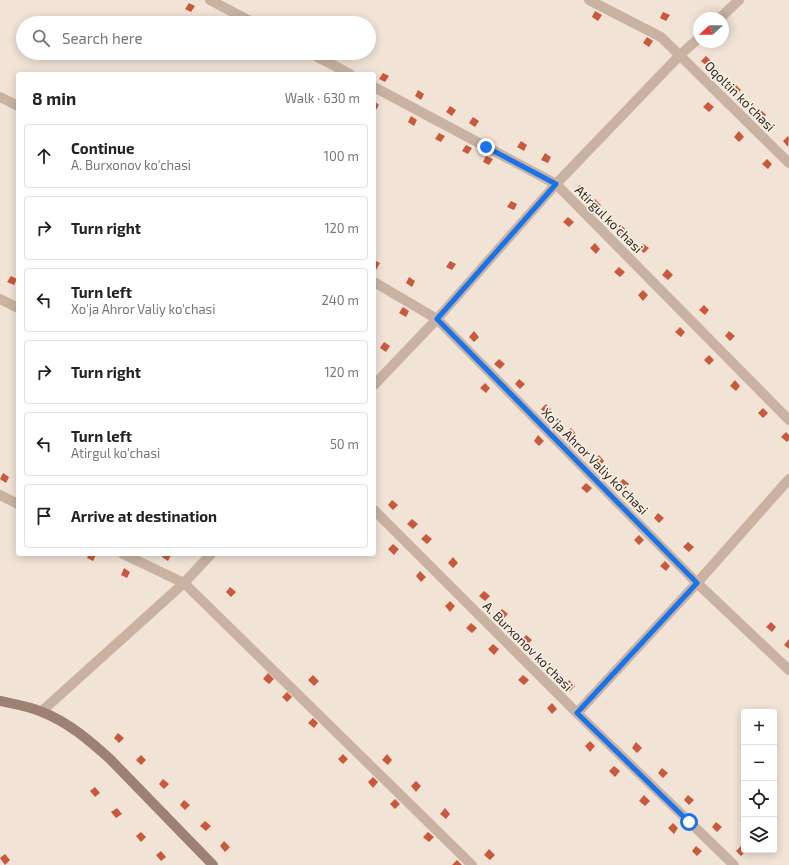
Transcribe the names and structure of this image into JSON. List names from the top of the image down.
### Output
{
  "streets": {
    "street": [
      "Oqoltin ko'chasi",
      "Atirgul ko'chasi",
      "Xo'ja Ahror Valiy ko'chasi",
      "A. Burxonov ko'chasi"
    ]
  },
  "north": "left",
  "page": {
    "search": "Search here",
    "heading": ["8 min", "Walk · 630 m"],
    "list": [
      ["Continue", "A. Burxonov ko'chasi", "100 m"],
      ["Turn right", "120 m"],
      ["Turn left", "Xo'ja Ahror Valiy ko'chasi", "240 m"],
      ["Turn right", "120 m"],
      ["Turn left", "Atirgul ko'chasi", "50 m"],
      "Arrive at destination"
    ],
    "map_buttons": ["+", "−"]
  }
}
